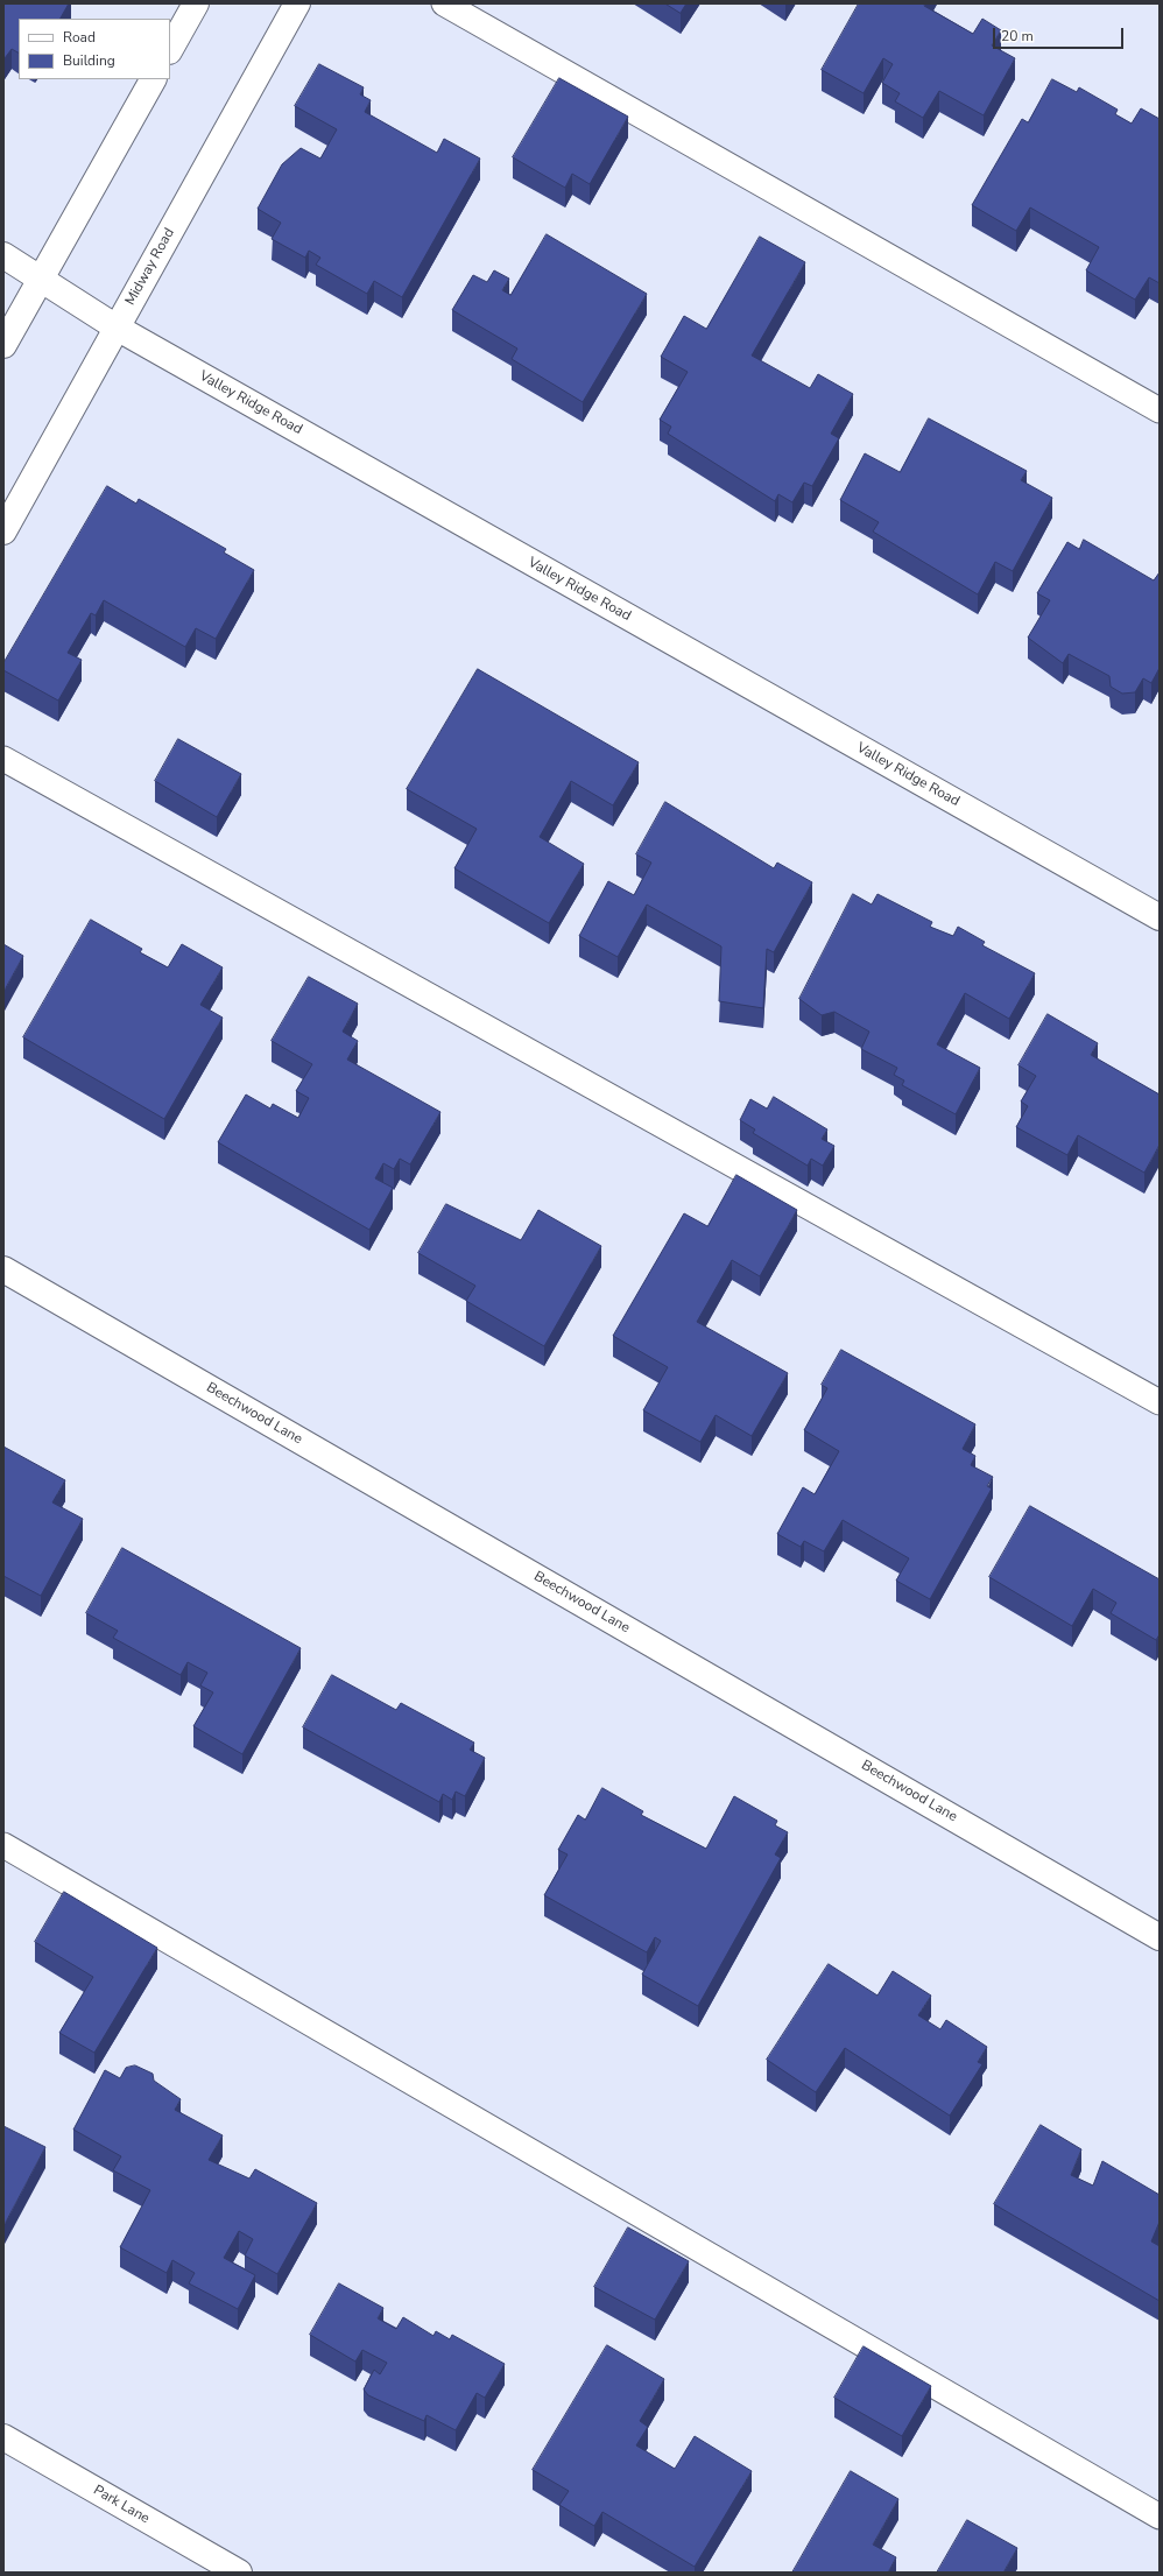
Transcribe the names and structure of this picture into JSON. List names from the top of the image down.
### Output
{
  "streets": {
    "street": [
      "Midway Road",
      "Valley Ridge Road",
      "Beechwood Lane",
      "Park Lane"
    ]
  },
  "crossings": [
    ["Midway Road", "Valley Ridge Road"]
  ],
  "legend": ["Road", "Building"],
  "scale_bar": "20 m"
}
